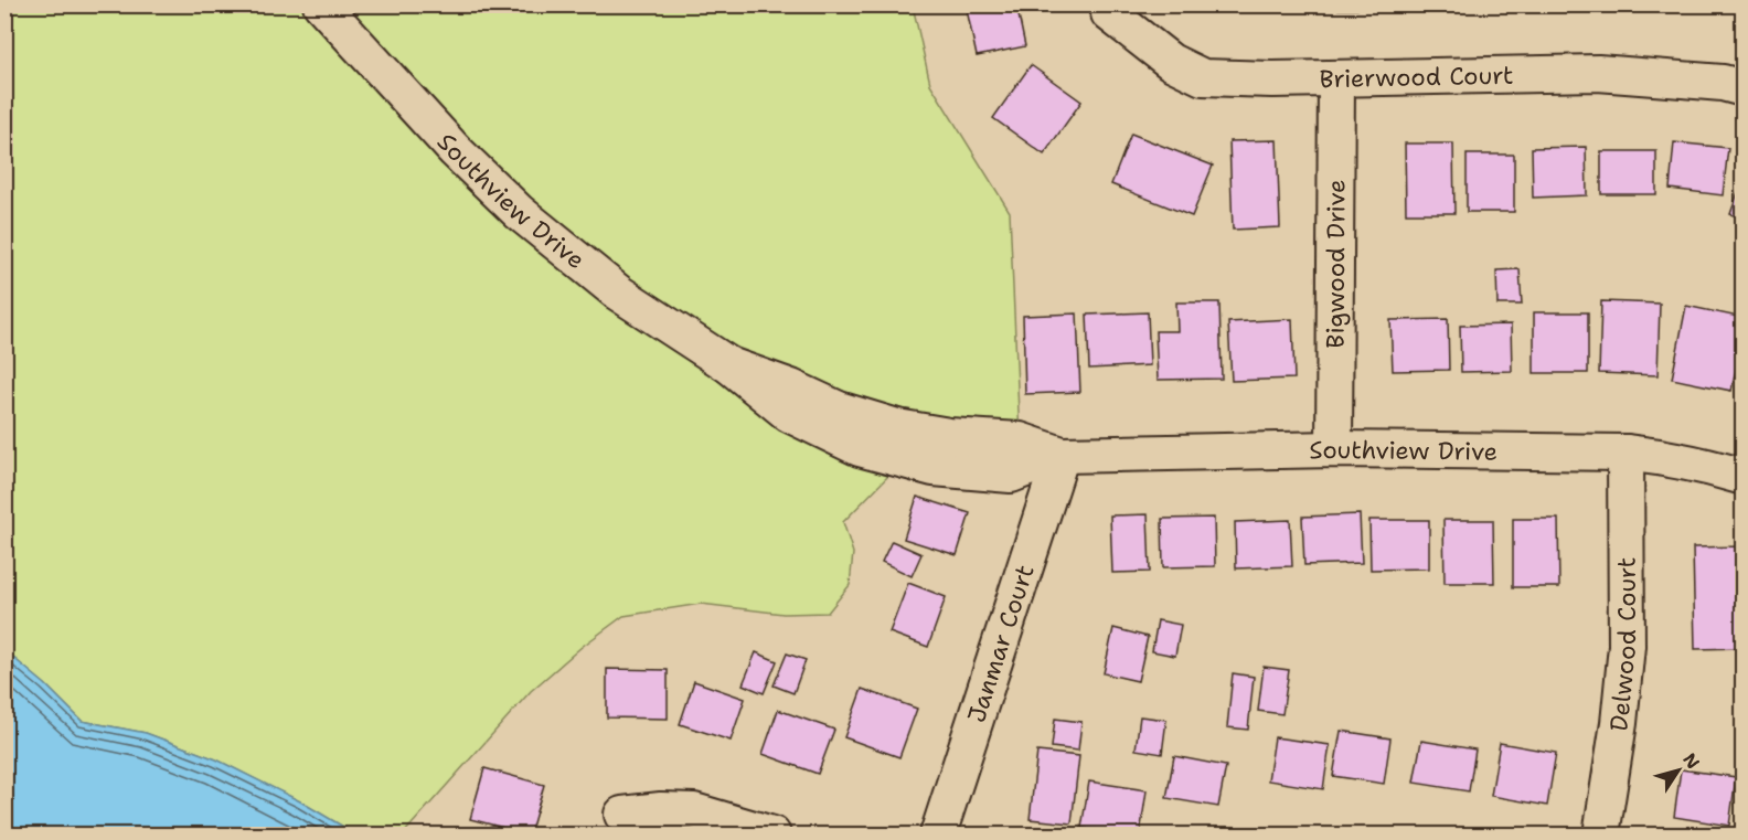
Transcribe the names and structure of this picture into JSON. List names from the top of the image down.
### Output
{
  "streets": {
    "street": [
      "Brierwood Court",
      "Southview Drive",
      "Bigwood Drive",
      "Janmar Court",
      "Delwood Court"
    ]
  },
  "crossings": [
    ["Brierwood Court", "Bigwood Drive"],
    ["Southview Drive", "Bigwood Drive"],
    ["Southview Drive", "Janmar Court"],
    ["Southview Drive", "Delwood Court"]
  ],
  "north": "top right"
}
